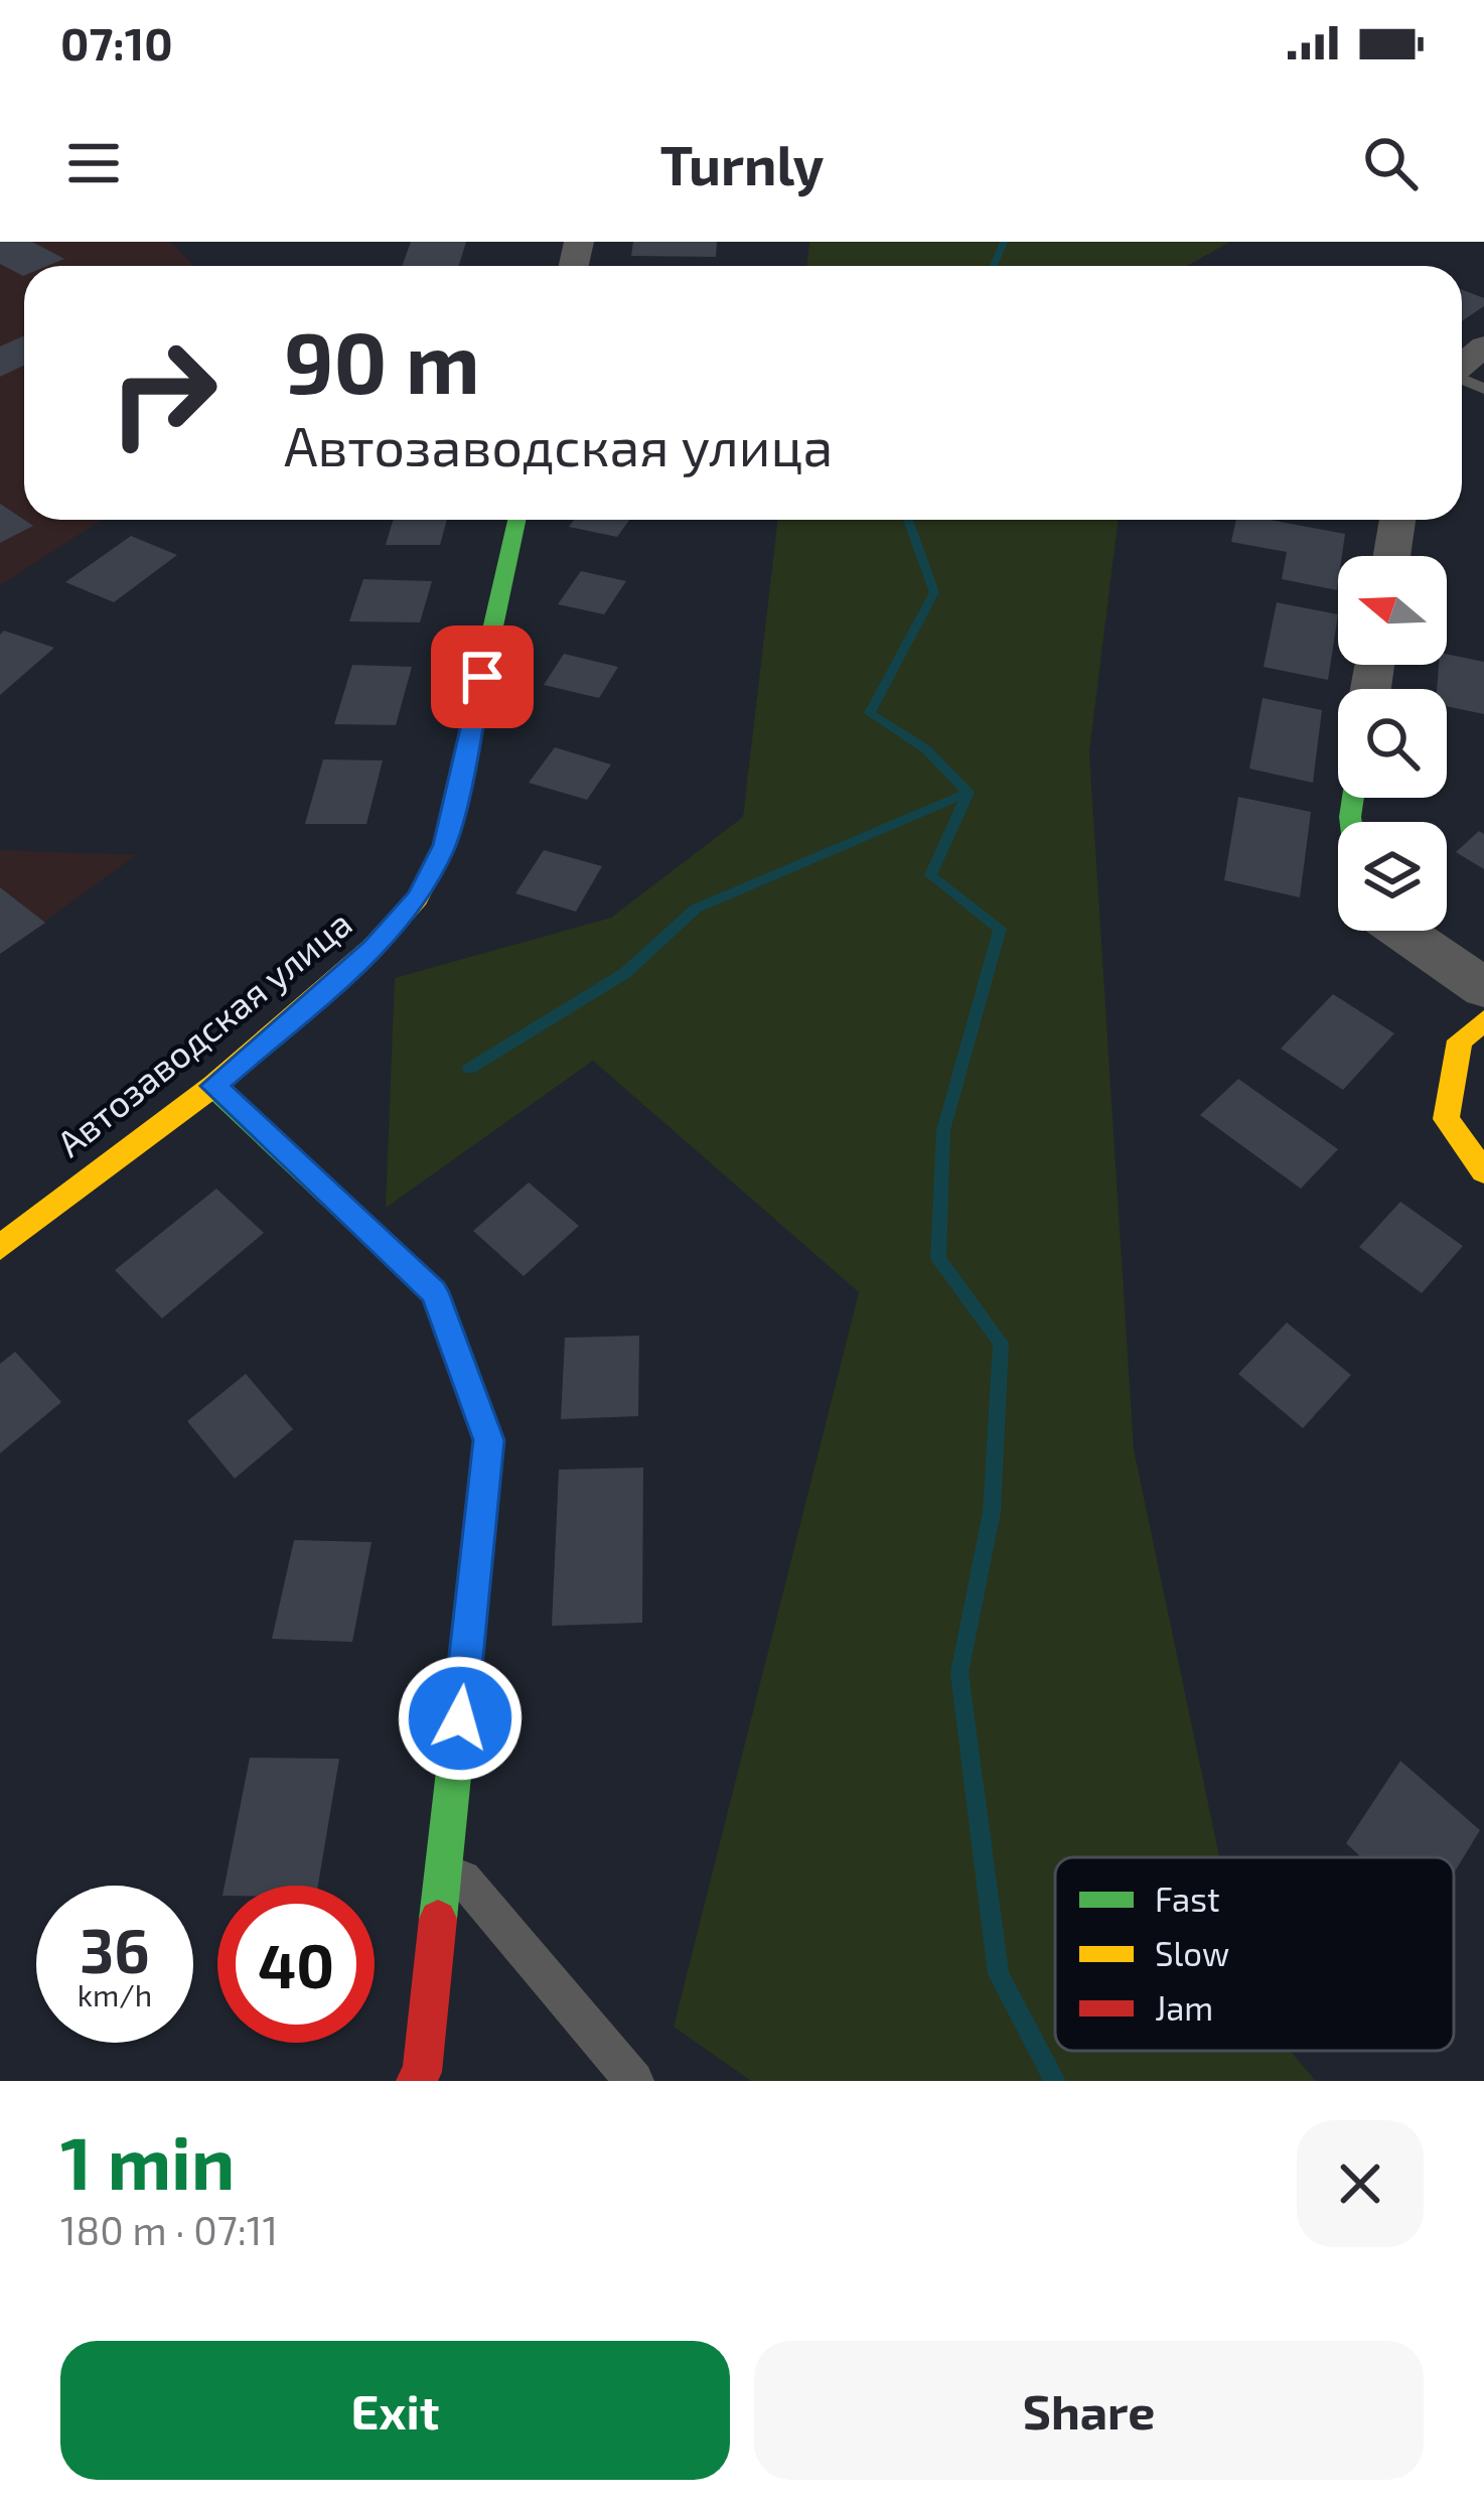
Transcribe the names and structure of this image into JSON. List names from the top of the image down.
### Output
{
  "streets": {
    "street": ["Автозаводская улица"]
  },
  "legend": ["Fast", "Slow", "Jam"],
  "north": "left",
  "page": {
    "status": "07:10",
    "header": "Turnly",
    "turn": ["90 m", "Автозаводская улица"],
    "speed": "36 km/h",
    "limit": "40",
    "heading": ["1 min", "180 m · 07:11"],
    "buttons": ["Exit", "Share"]
  }
}
